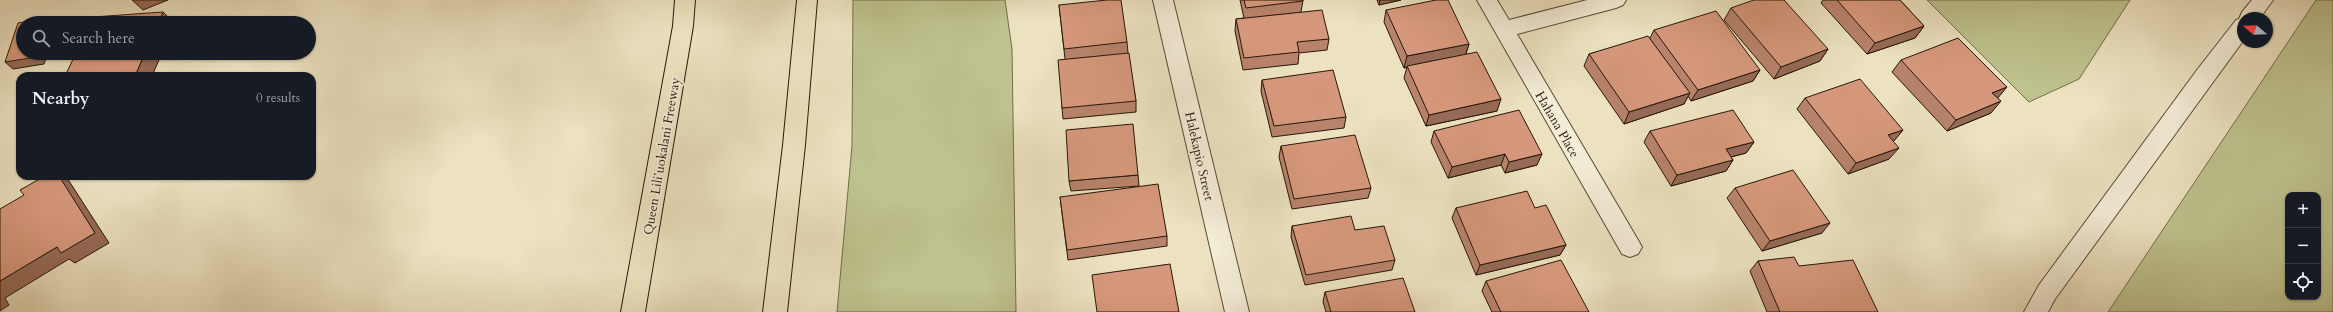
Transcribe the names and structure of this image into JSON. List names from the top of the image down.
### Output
{
  "streets": {
    "highway": ["Queen Liliʻuokalani Freeway"],
    "street": ["Hahana Place", "Halekapio Street"]
  },
  "north": "left",
  "page": {
    "search": "Search here",
    "heading": ["Nearby", "0 results"],
    "map_buttons": ["+", "−"]
  }
}
